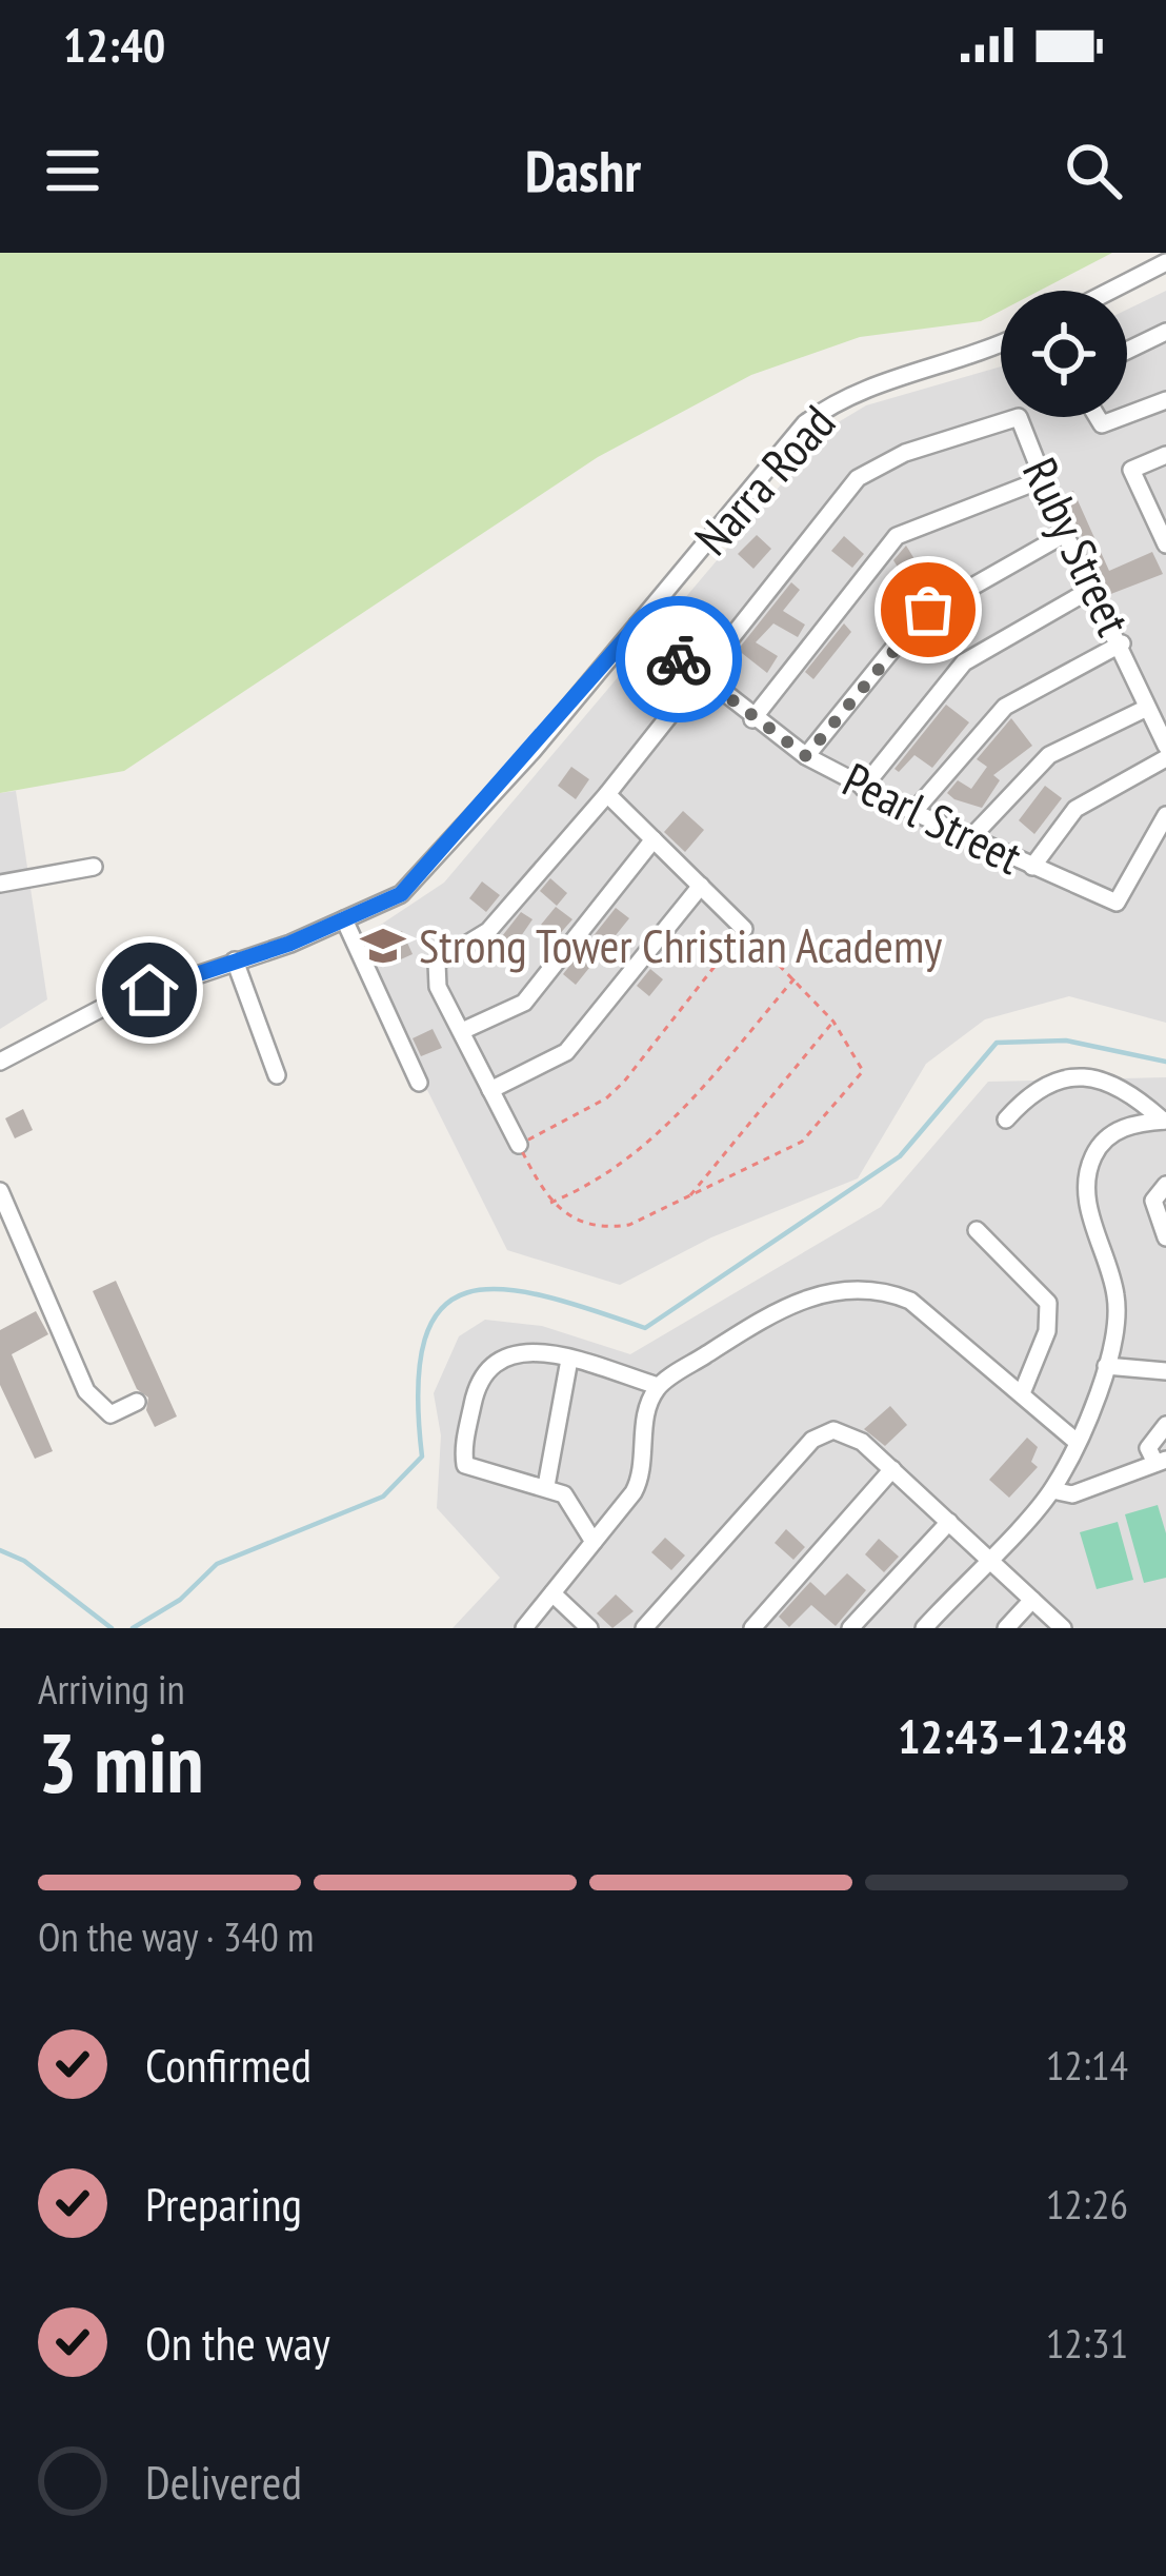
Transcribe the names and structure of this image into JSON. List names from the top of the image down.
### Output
{
  "streets": {
    "street": ["Narra Road", "Ruby Street", "Pearl Street"]
  },
  "crossings": [
    ["Narra Road", "Pearl Street"],
    ["Ruby Street", "Pearl Street"]
  ],
  "places": {
    "school or university": ["Strong Tower Christian Academy"]
  },
  "page": {
    "status": "12:40",
    "header": "Dashr",
    "heading": ["3 min", "Arriving in", "12:43–12:48"],
    "bar": "On the way · 340 m",
    "list": [
      ["Confirmed", "12:14"],
      ["Preparing", "12:26"],
      ["On the way", "12:31"],
      "Delivered"
    ]
  }
}
